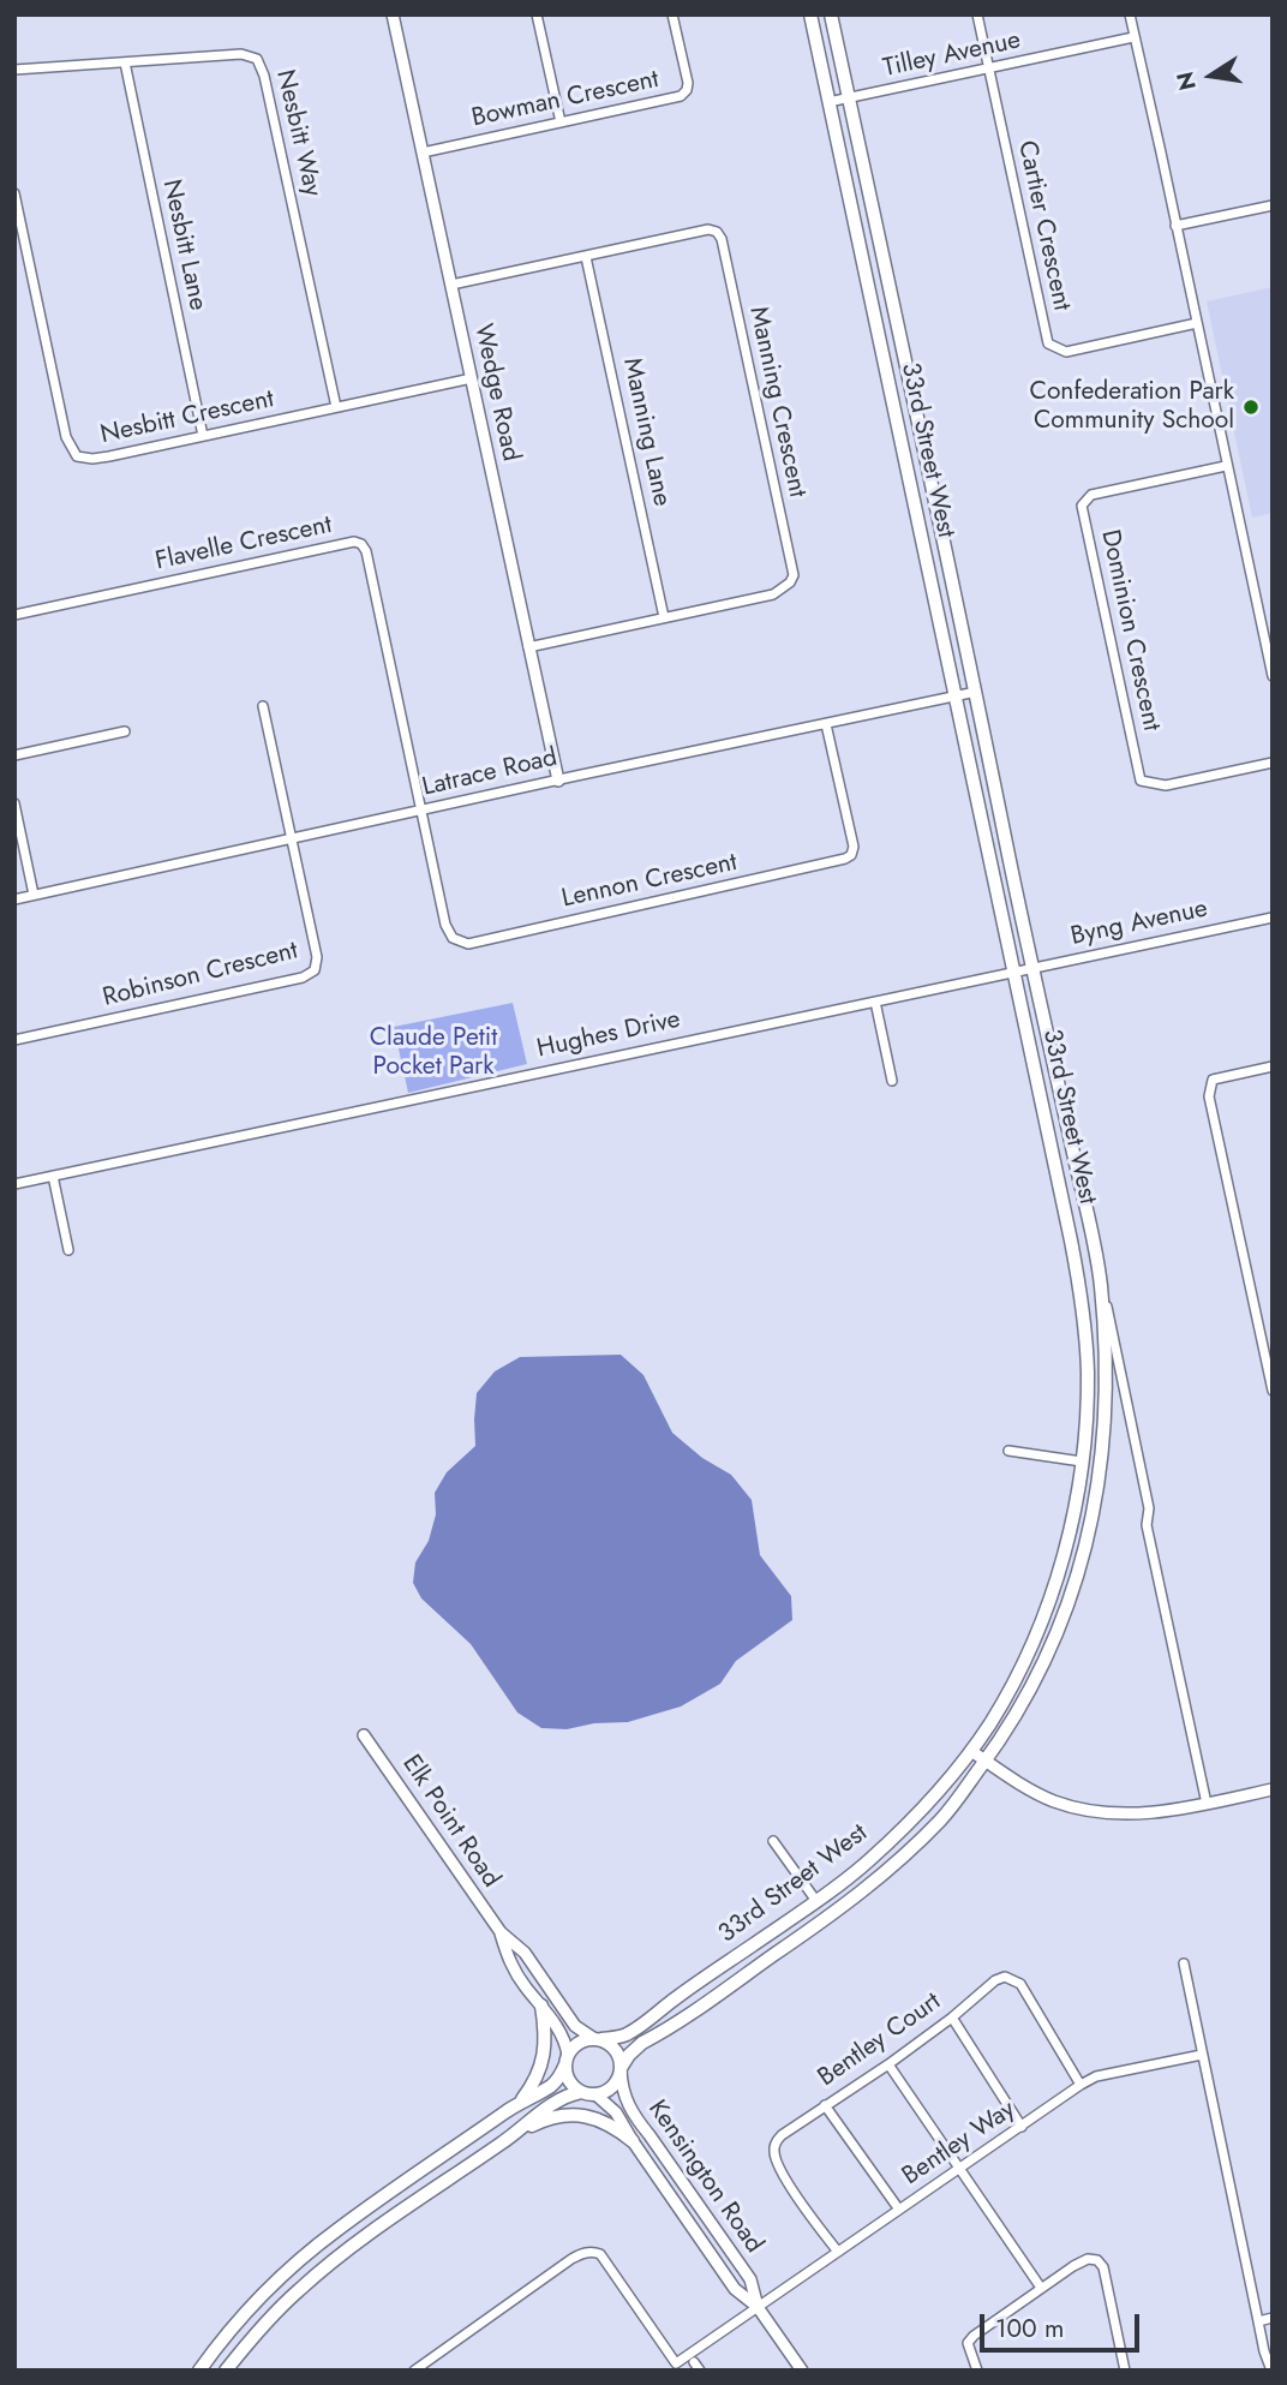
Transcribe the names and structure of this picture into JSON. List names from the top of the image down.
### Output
{
  "streets": {
    "main road": ["33rd Street West"],
    "street": [
      "Tilley Avenue",
      "Bowman Crescent",
      "Nesbitt Way",
      "Cartier Crescent",
      "Nesbitt Lane",
      "Wedge Road",
      "Manning Crescent",
      "Nesbitt Crescent",
      "Manning Lane",
      "Flavelle Crescent",
      "Dominion Crescent",
      "Latrace Road",
      "Lennon Crescent",
      "Byng Avenue",
      "Robinson Crescent",
      "Hughes Drive",
      "Elk Point Road",
      "Bentley Court",
      "Bentley Way",
      "Kensington Road"
    ]
  },
  "crossings": [
    ["Tilley Avenue", "Cartier Crescent"],
    ["Tilley Avenue", "33rd Street West"],
    ["Bowman Crescent", "Wedge Road"],
    ["Nesbitt Way", "Nesbitt Lane"],
    ["Nesbitt Way", "Nesbitt Crescent"],
    ["Nesbitt Lane", "Nesbitt Crescent"],
    ["Wedge Road", "Manning Crescent"],
    ["Wedge Road", "Nesbitt Crescent"],
    ["Wedge Road", "Latrace Road"],
    ["Manning Crescent", "Manning Lane"],
    ["33rd Street West", "Latrace Road"],
    ["33rd Street West", "Byng Avenue"],
    ["33rd Street West", "Hughes Drive"],
    ["33rd Street West", "Elk Point Road"],
    ["33rd Street West", "Kensington Road"],
    ["Flavelle Crescent", "Latrace Road"],
    ["Flavelle Crescent", "Lennon Crescent"],
    ["Latrace Road", "Lennon Crescent"],
    ["Latrace Road", "Robinson Crescent"],
    ["Byng Avenue", "Hughes Drive"],
    ["Elk Point Road", "Kensington Road"],
    ["Bentley Court", "Bentley Way"],
    ["Bentley Way", "Kensington Road"]
  ],
  "parks": ["Claude Petit Pocket Park"],
  "places": ["Confederation Park Community School"],
  "scale_bar": "100 m",
  "north": "left"
}
